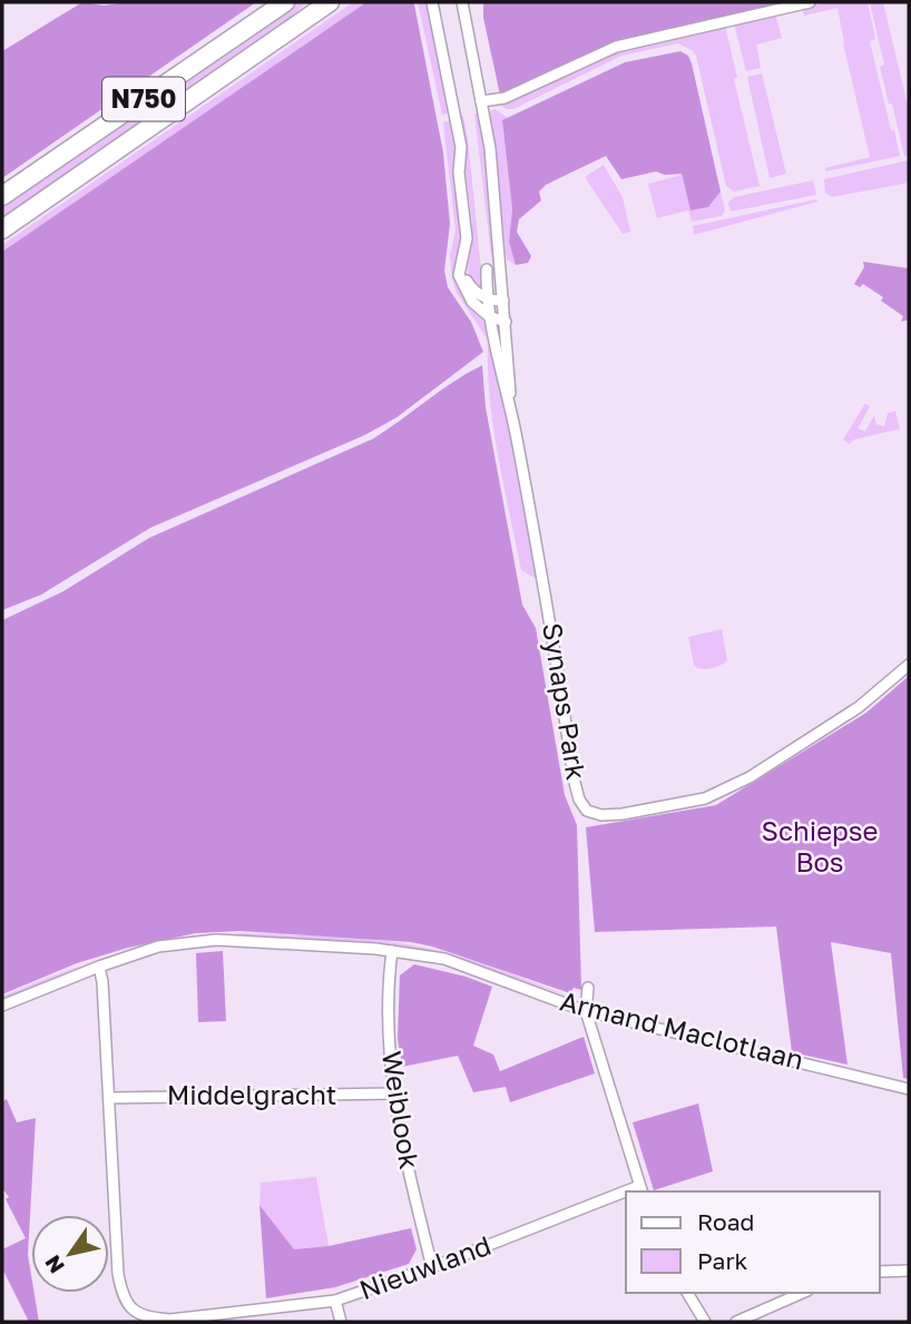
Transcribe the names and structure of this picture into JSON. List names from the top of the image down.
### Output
{
  "streets": {
    "highway": ["N750"],
    "street": [
      "Synaps Park",
      "Armand Maclotlaan",
      "Middelgracht",
      "Weiblook",
      "Nieuwland"
    ]
  },
  "crossings": [
    ["Armand Maclotlaan", "Weiblook"],
    ["Armand Maclotlaan", "Nieuwland"],
    ["Middelgracht", "Weiblook"],
    ["Middelgracht", "Nieuwland"],
    ["Weiblook", "Nieuwland"]
  ],
  "parks": ["Schiepse Bos"],
  "legend": ["Road", "Park"],
  "north": "bottom left"
}
